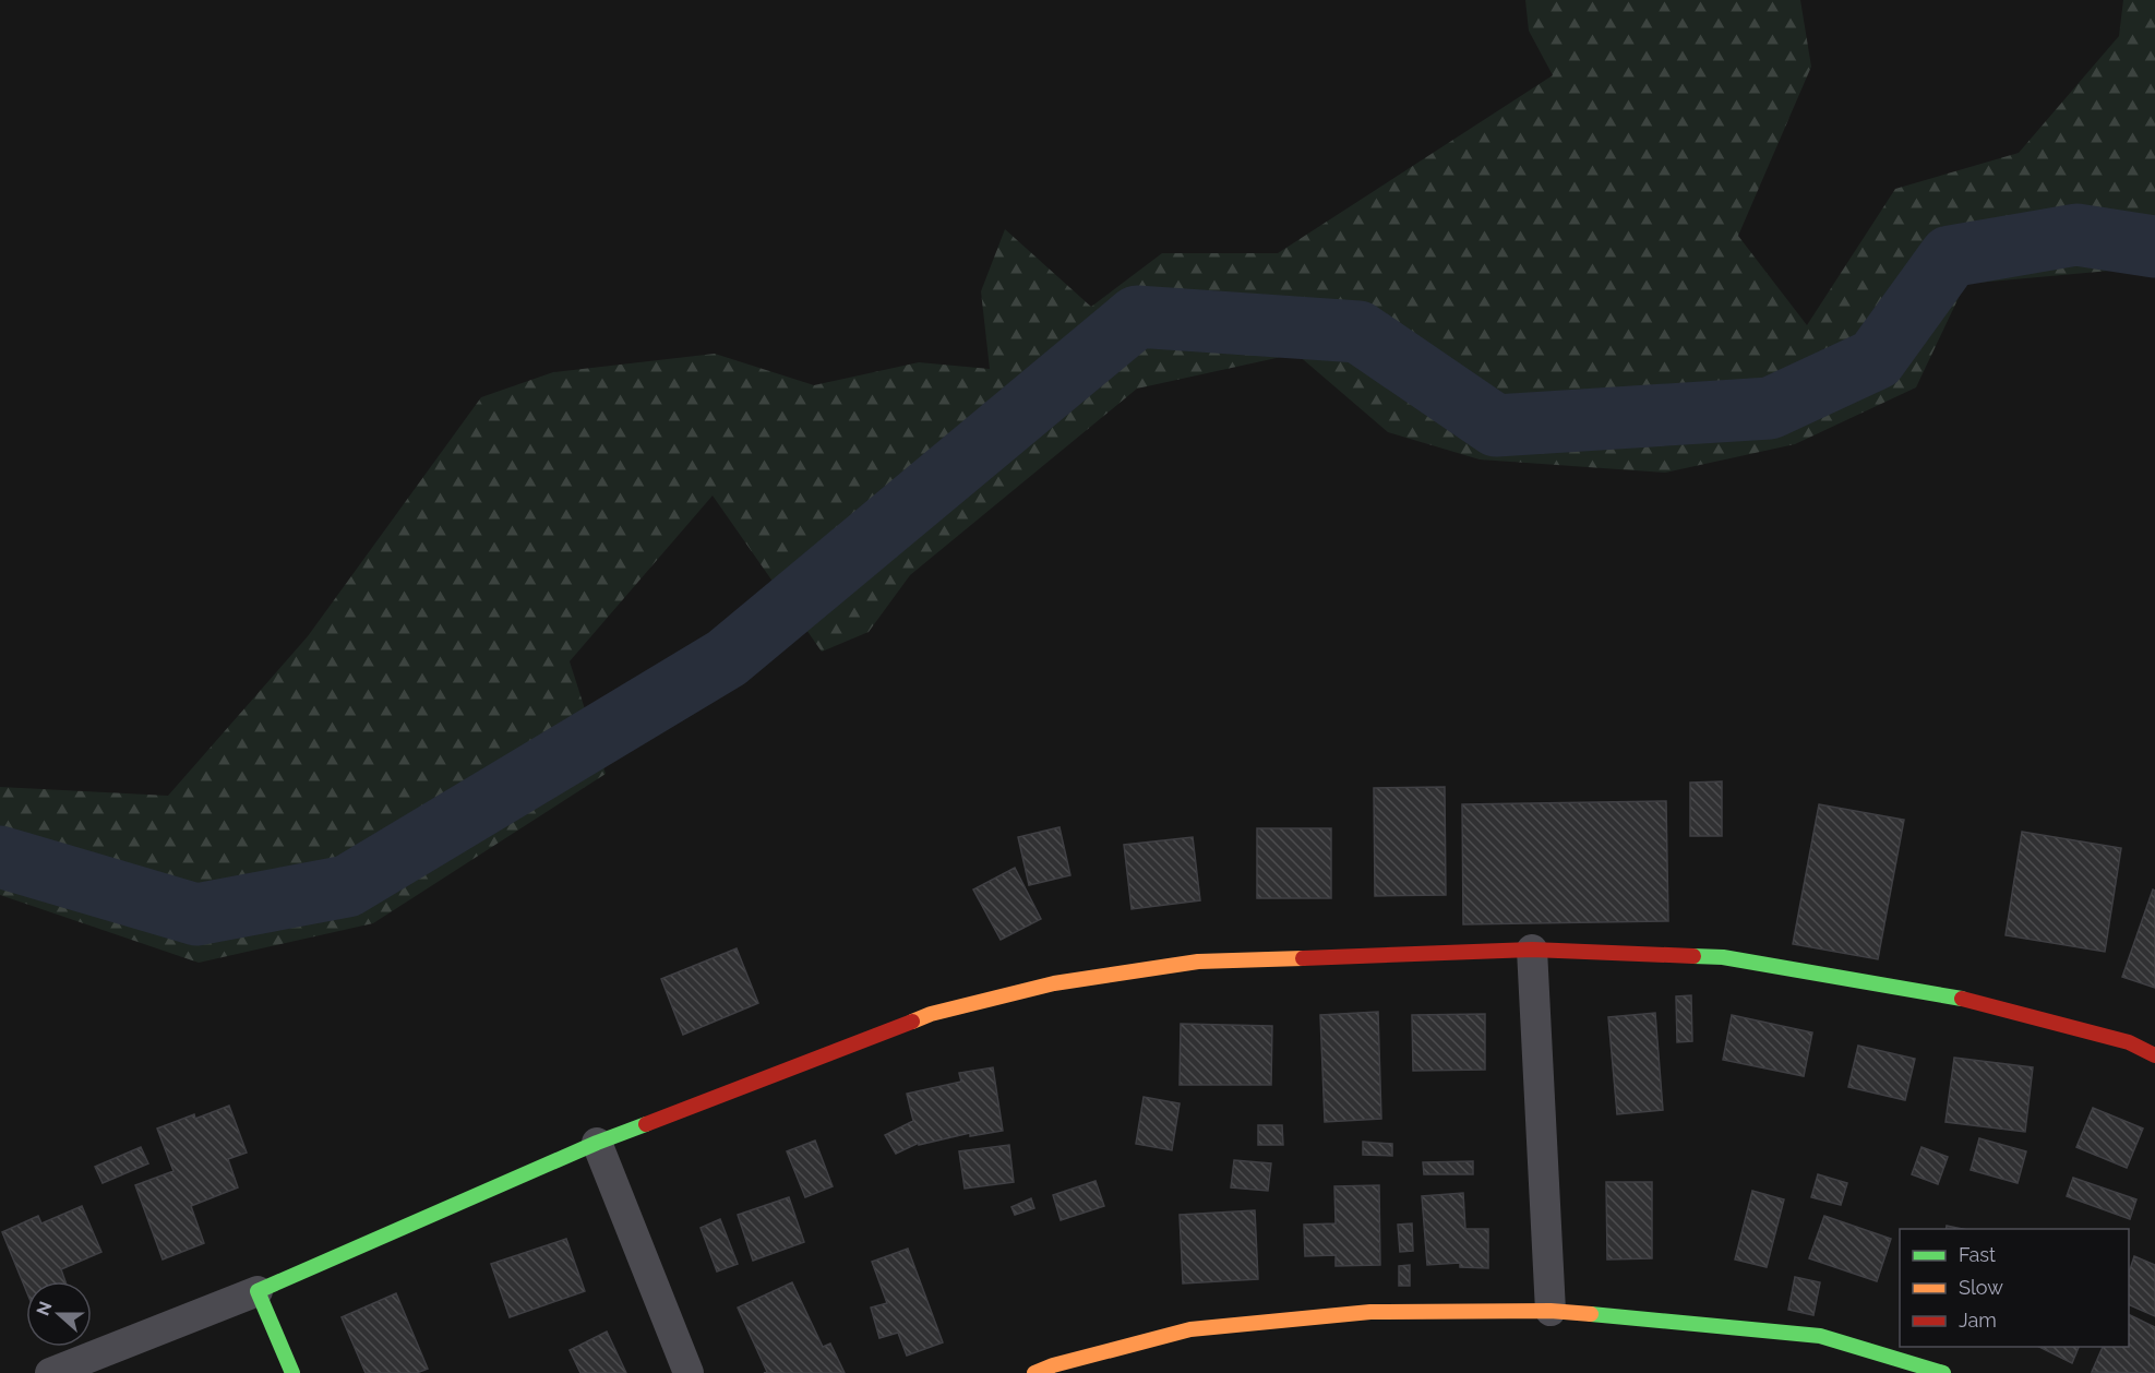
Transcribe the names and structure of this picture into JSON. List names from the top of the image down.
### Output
{
  "legend": ["Fast", "Slow", "Jam"],
  "north": "left"
}
